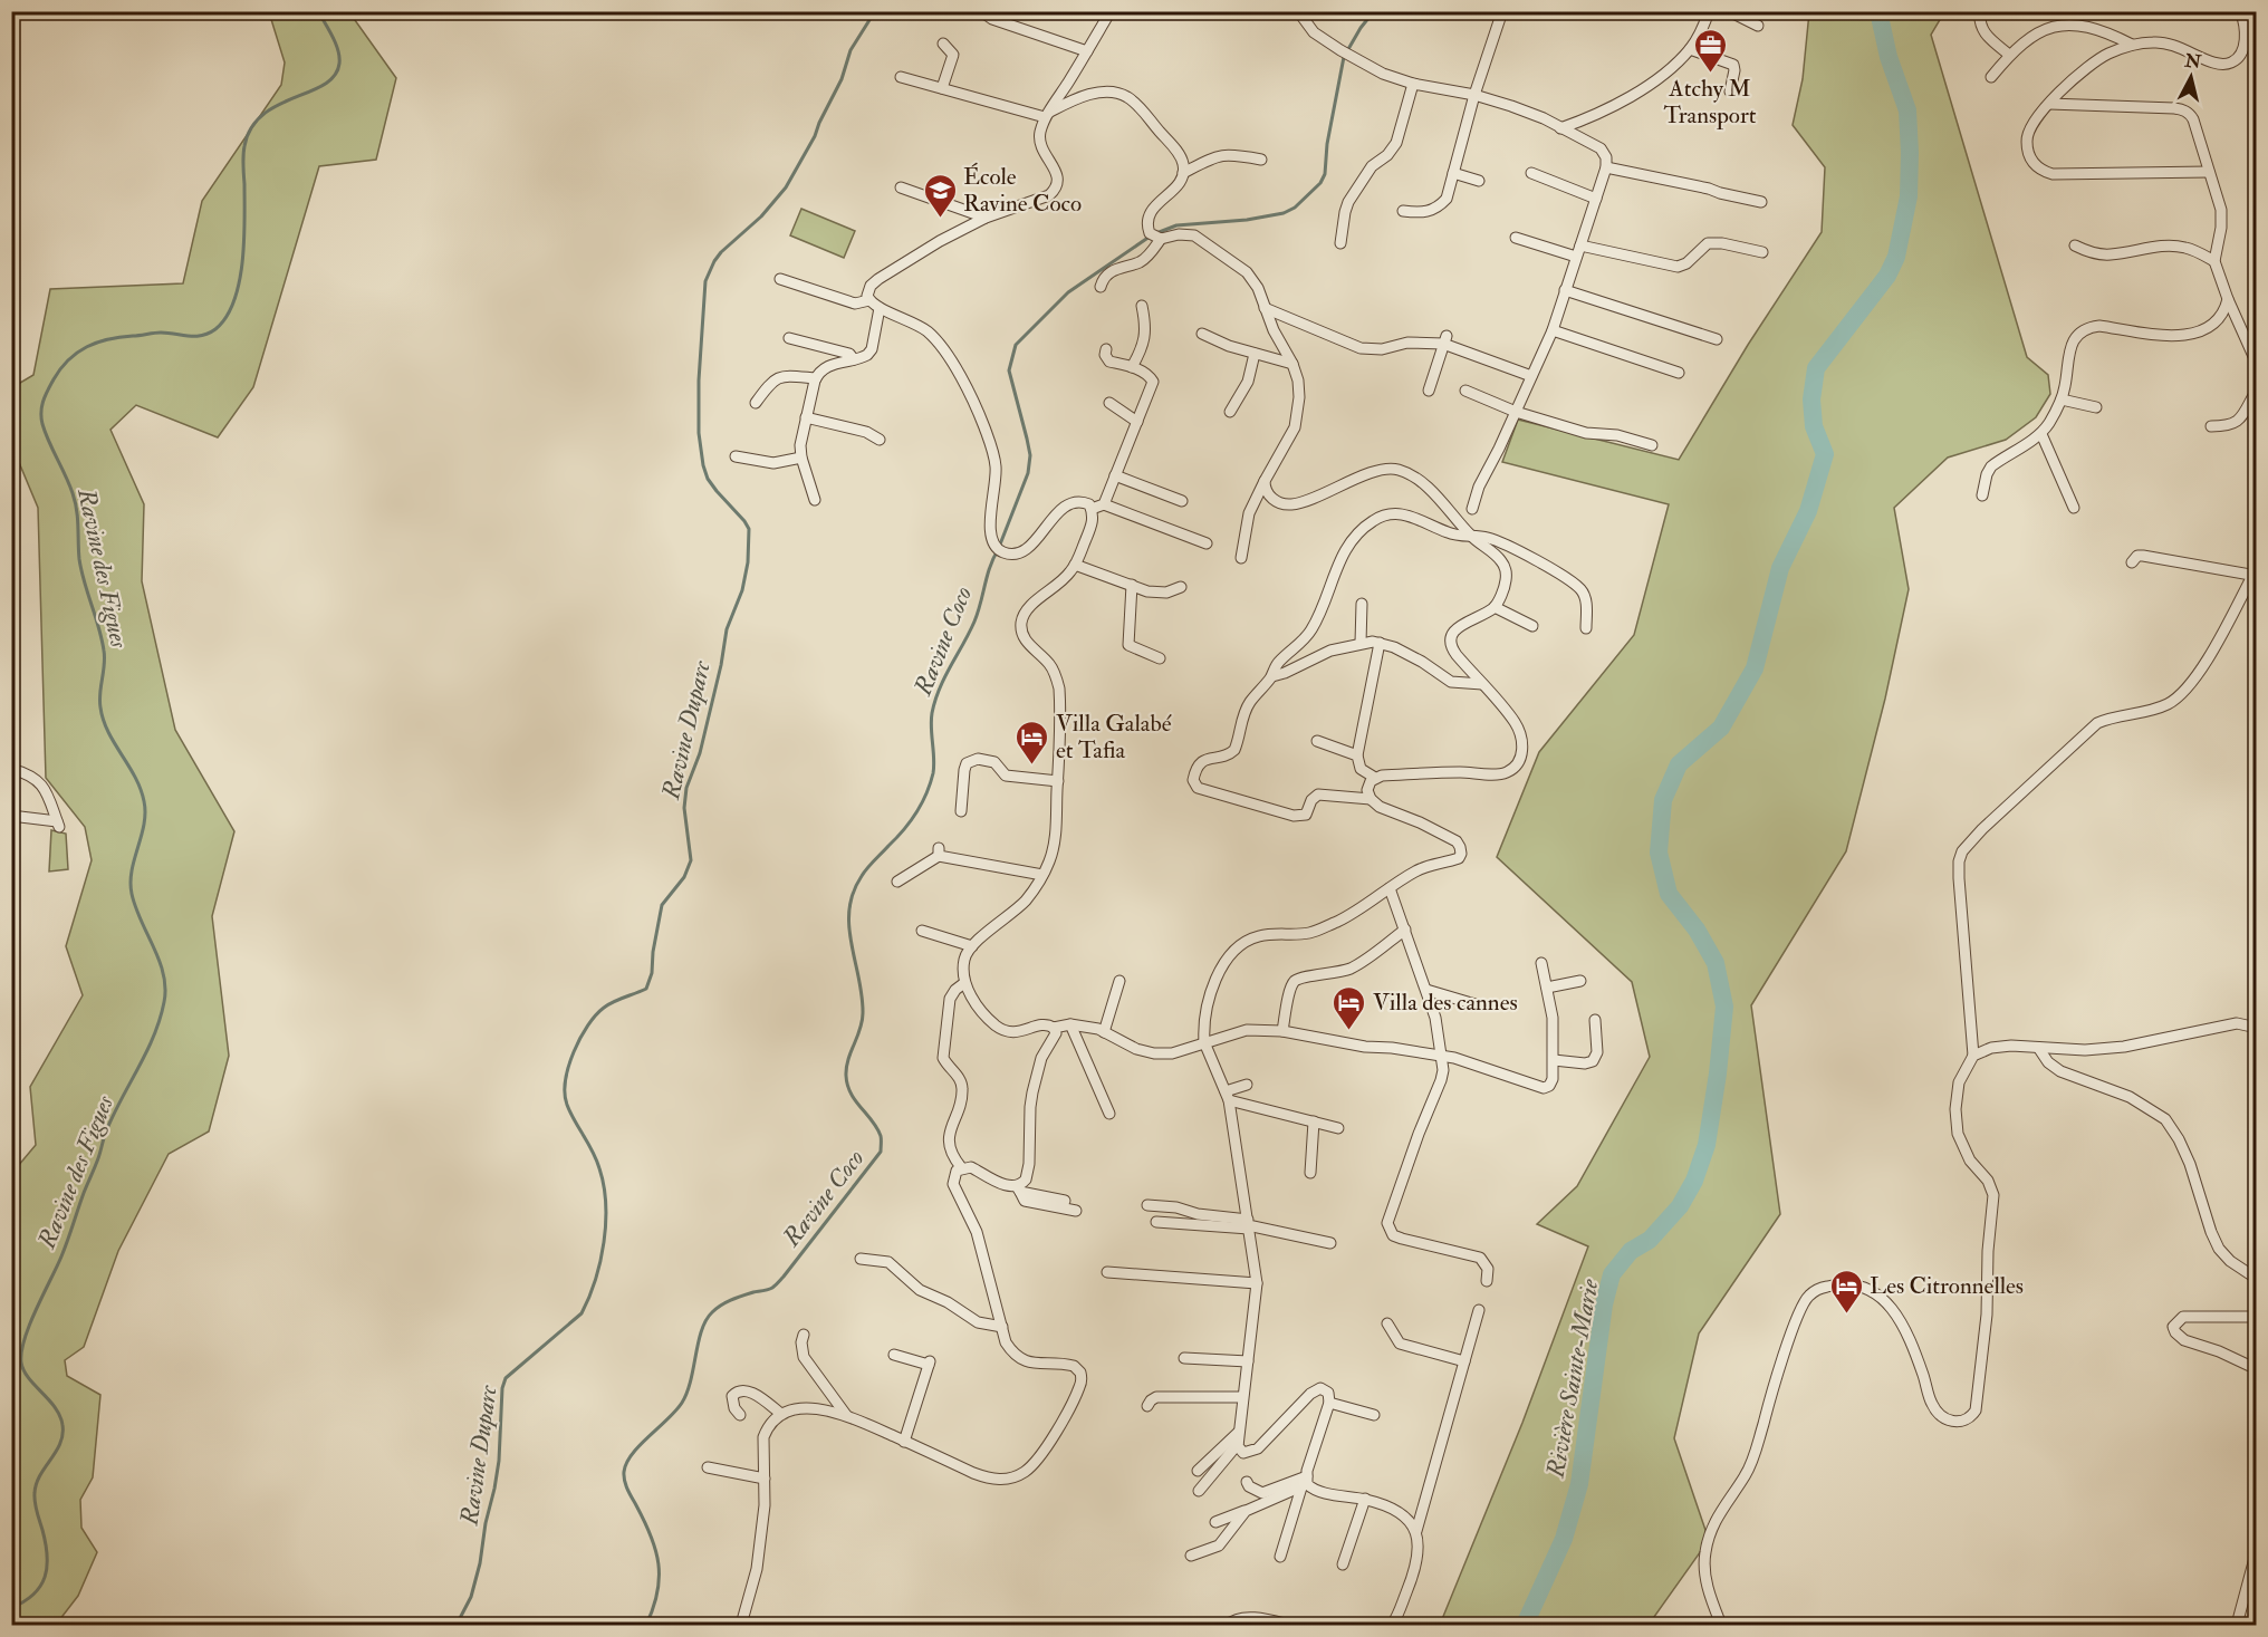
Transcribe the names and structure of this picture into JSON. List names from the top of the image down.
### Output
{
  "water": [
    "Ravine des Figues",
    "Ravine Coco",
    "Ravine Duparc",
    "Rivière Sainte-Marie"
  ],
  "places": {
    "office": ["Atchy M Transport"],
    "school or university": ["École Ravine Coco"],
    "hotel": ["Villa Galabé et Tafia", "Villa des cannes", "Les Citronnelles"]
  },
  "north": "top"
}
